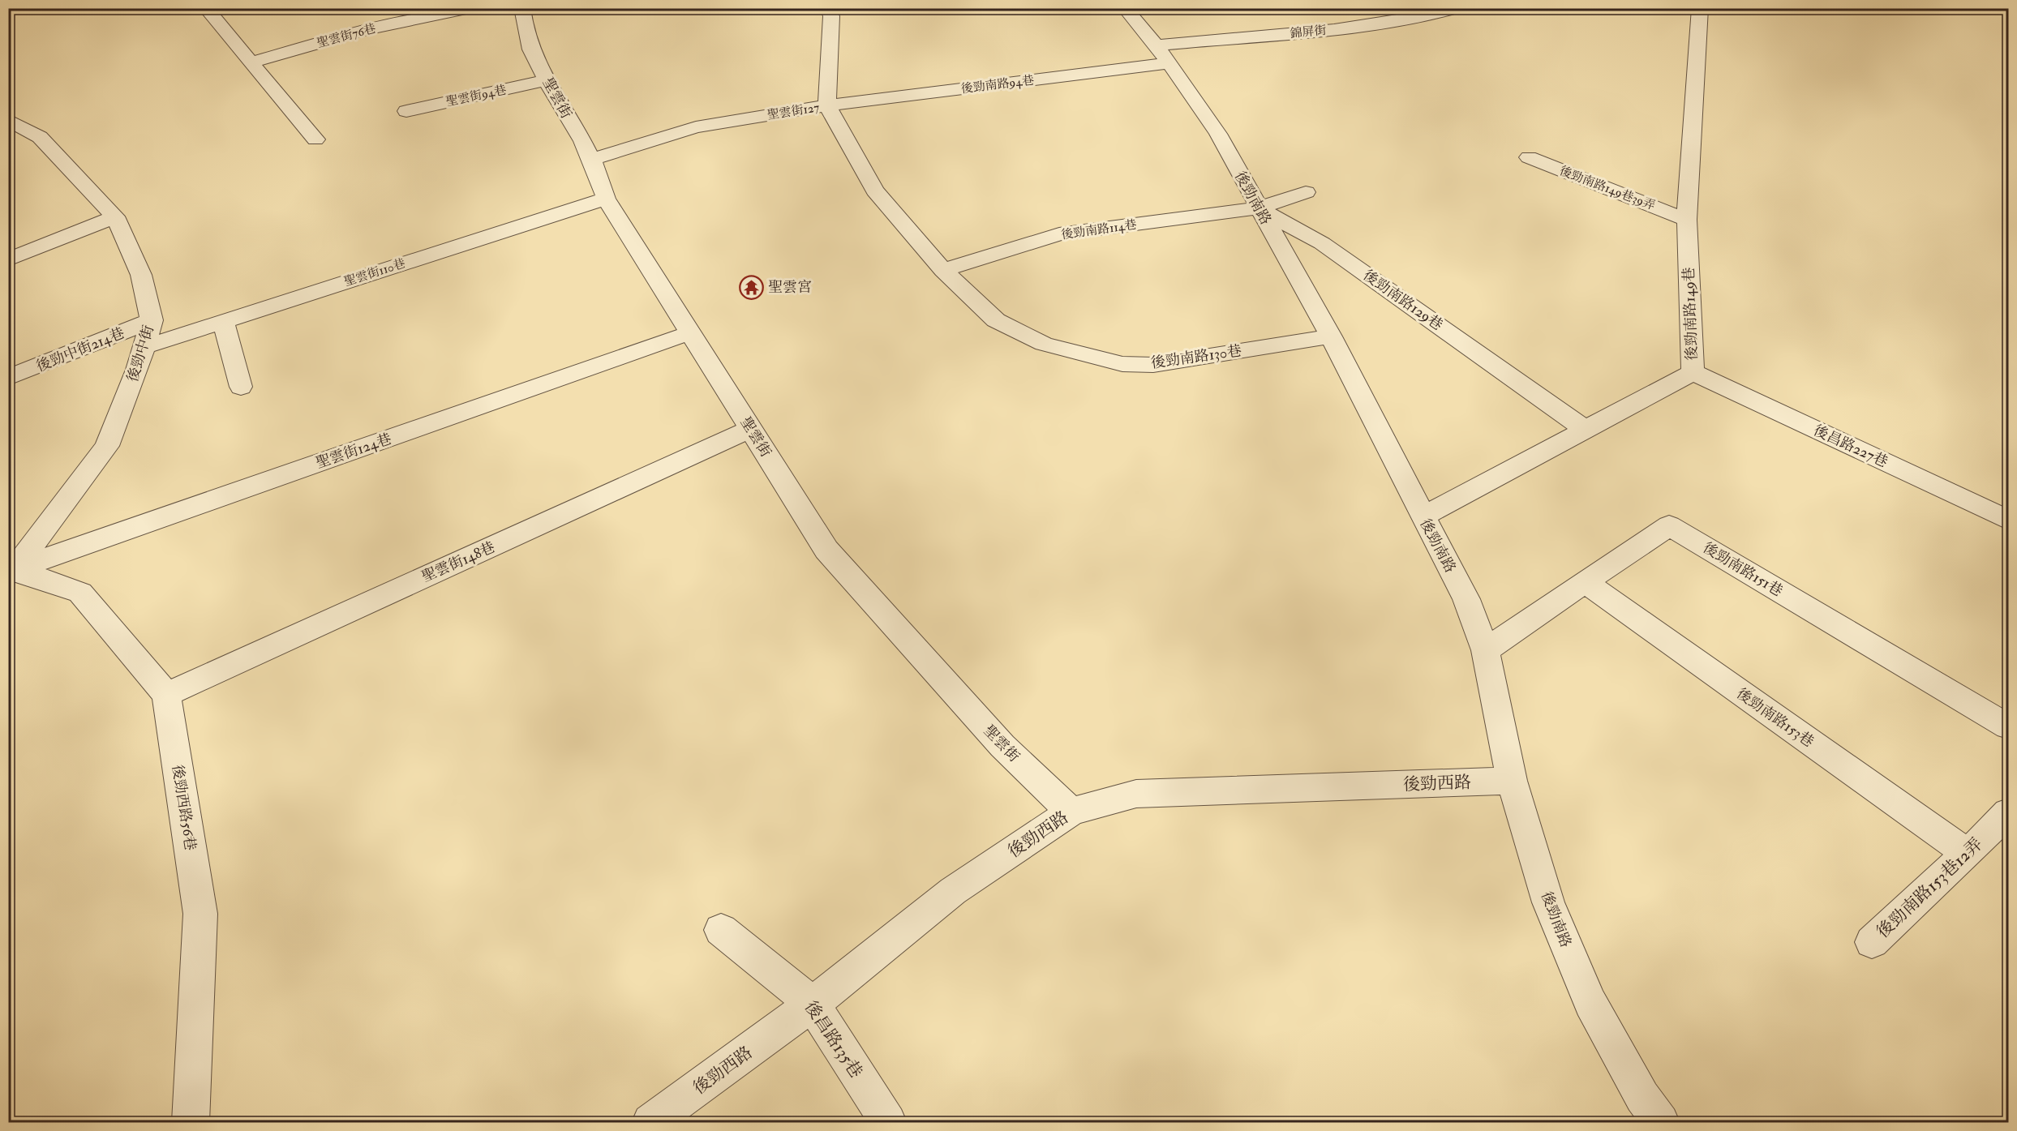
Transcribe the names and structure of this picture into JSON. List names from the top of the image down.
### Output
{
  "streets": {
    "street": [
      "錦屏街",
      "聖雲街76巷",
      "後勁南路94巷",
      "聖雲街94巷",
      "聖雲街",
      "聖雲街127",
      "後勁南路149巷39弄",
      "後勁南路",
      "後勁南路114巷",
      "聖雲街110巷",
      "後勁南路129巷",
      "後勁南路149巷",
      "後勁中街214巷",
      "後勁中街",
      "後勁南路130巷",
      "後昌路227巷",
      "聖雲街124巷",
      "聖雲街148巷",
      "後勁南路151巷",
      "後勁南路153巷",
      "後勁西路",
      "後勁西路56巷",
      "後勁南路153巷12弄",
      "後昌路135巷"
    ]
  },
  "crossings": [
    ["錦屏街", "後勁南路94巷"],
    ["錦屏街", "後勁南路"],
    ["後勁南路94巷", "聖雲街127"],
    ["後勁南路94巷", "後勁南路"],
    ["聖雲街94巷", "聖雲街"],
    ["聖雲街", "聖雲街127"],
    ["聖雲街", "聖雲街110巷"],
    ["聖雲街", "聖雲街124巷"],
    ["聖雲街", "聖雲街148巷"],
    ["聖雲街", "後勁西路"],
    ["聖雲街127", "後勁南路114巷"],
    ["聖雲街127", "後勁南路130巷"],
    ["後勁南路149巷39弄", "後勁南路149巷"],
    ["後勁南路", "後勁南路114巷"],
    ["後勁南路", "後勁南路129巷"],
    ["後勁南路", "後勁南路149巷"],
    ["後勁南路", "後勁南路130巷"],
    ["後勁南路", "後勁南路151巷"],
    ["後勁南路", "後勁西路"],
    ["後勁南路114巷", "後勁南路129巷"],
    ["後勁南路114巷", "後勁南路130巷"],
    ["聖雲街110巷", "後勁中街"],
    ["後勁南路129巷", "後勁南路149巷"],
    ["後勁南路149巷", "後昌路227巷"],
    ["後勁中街214巷", "後勁中街"],
    ["後勁中街", "聖雲街124巷"],
    ["聖雲街148巷", "後勁西路56巷"],
    ["後勁南路151巷", "後勁南路153巷"],
    ["後勁南路153巷", "後勁南路153巷12弄"],
    ["後勁西路", "後昌路135巷"]
  ],
  "places": {
    "temple": ["聖雲宮"]
  }
}
